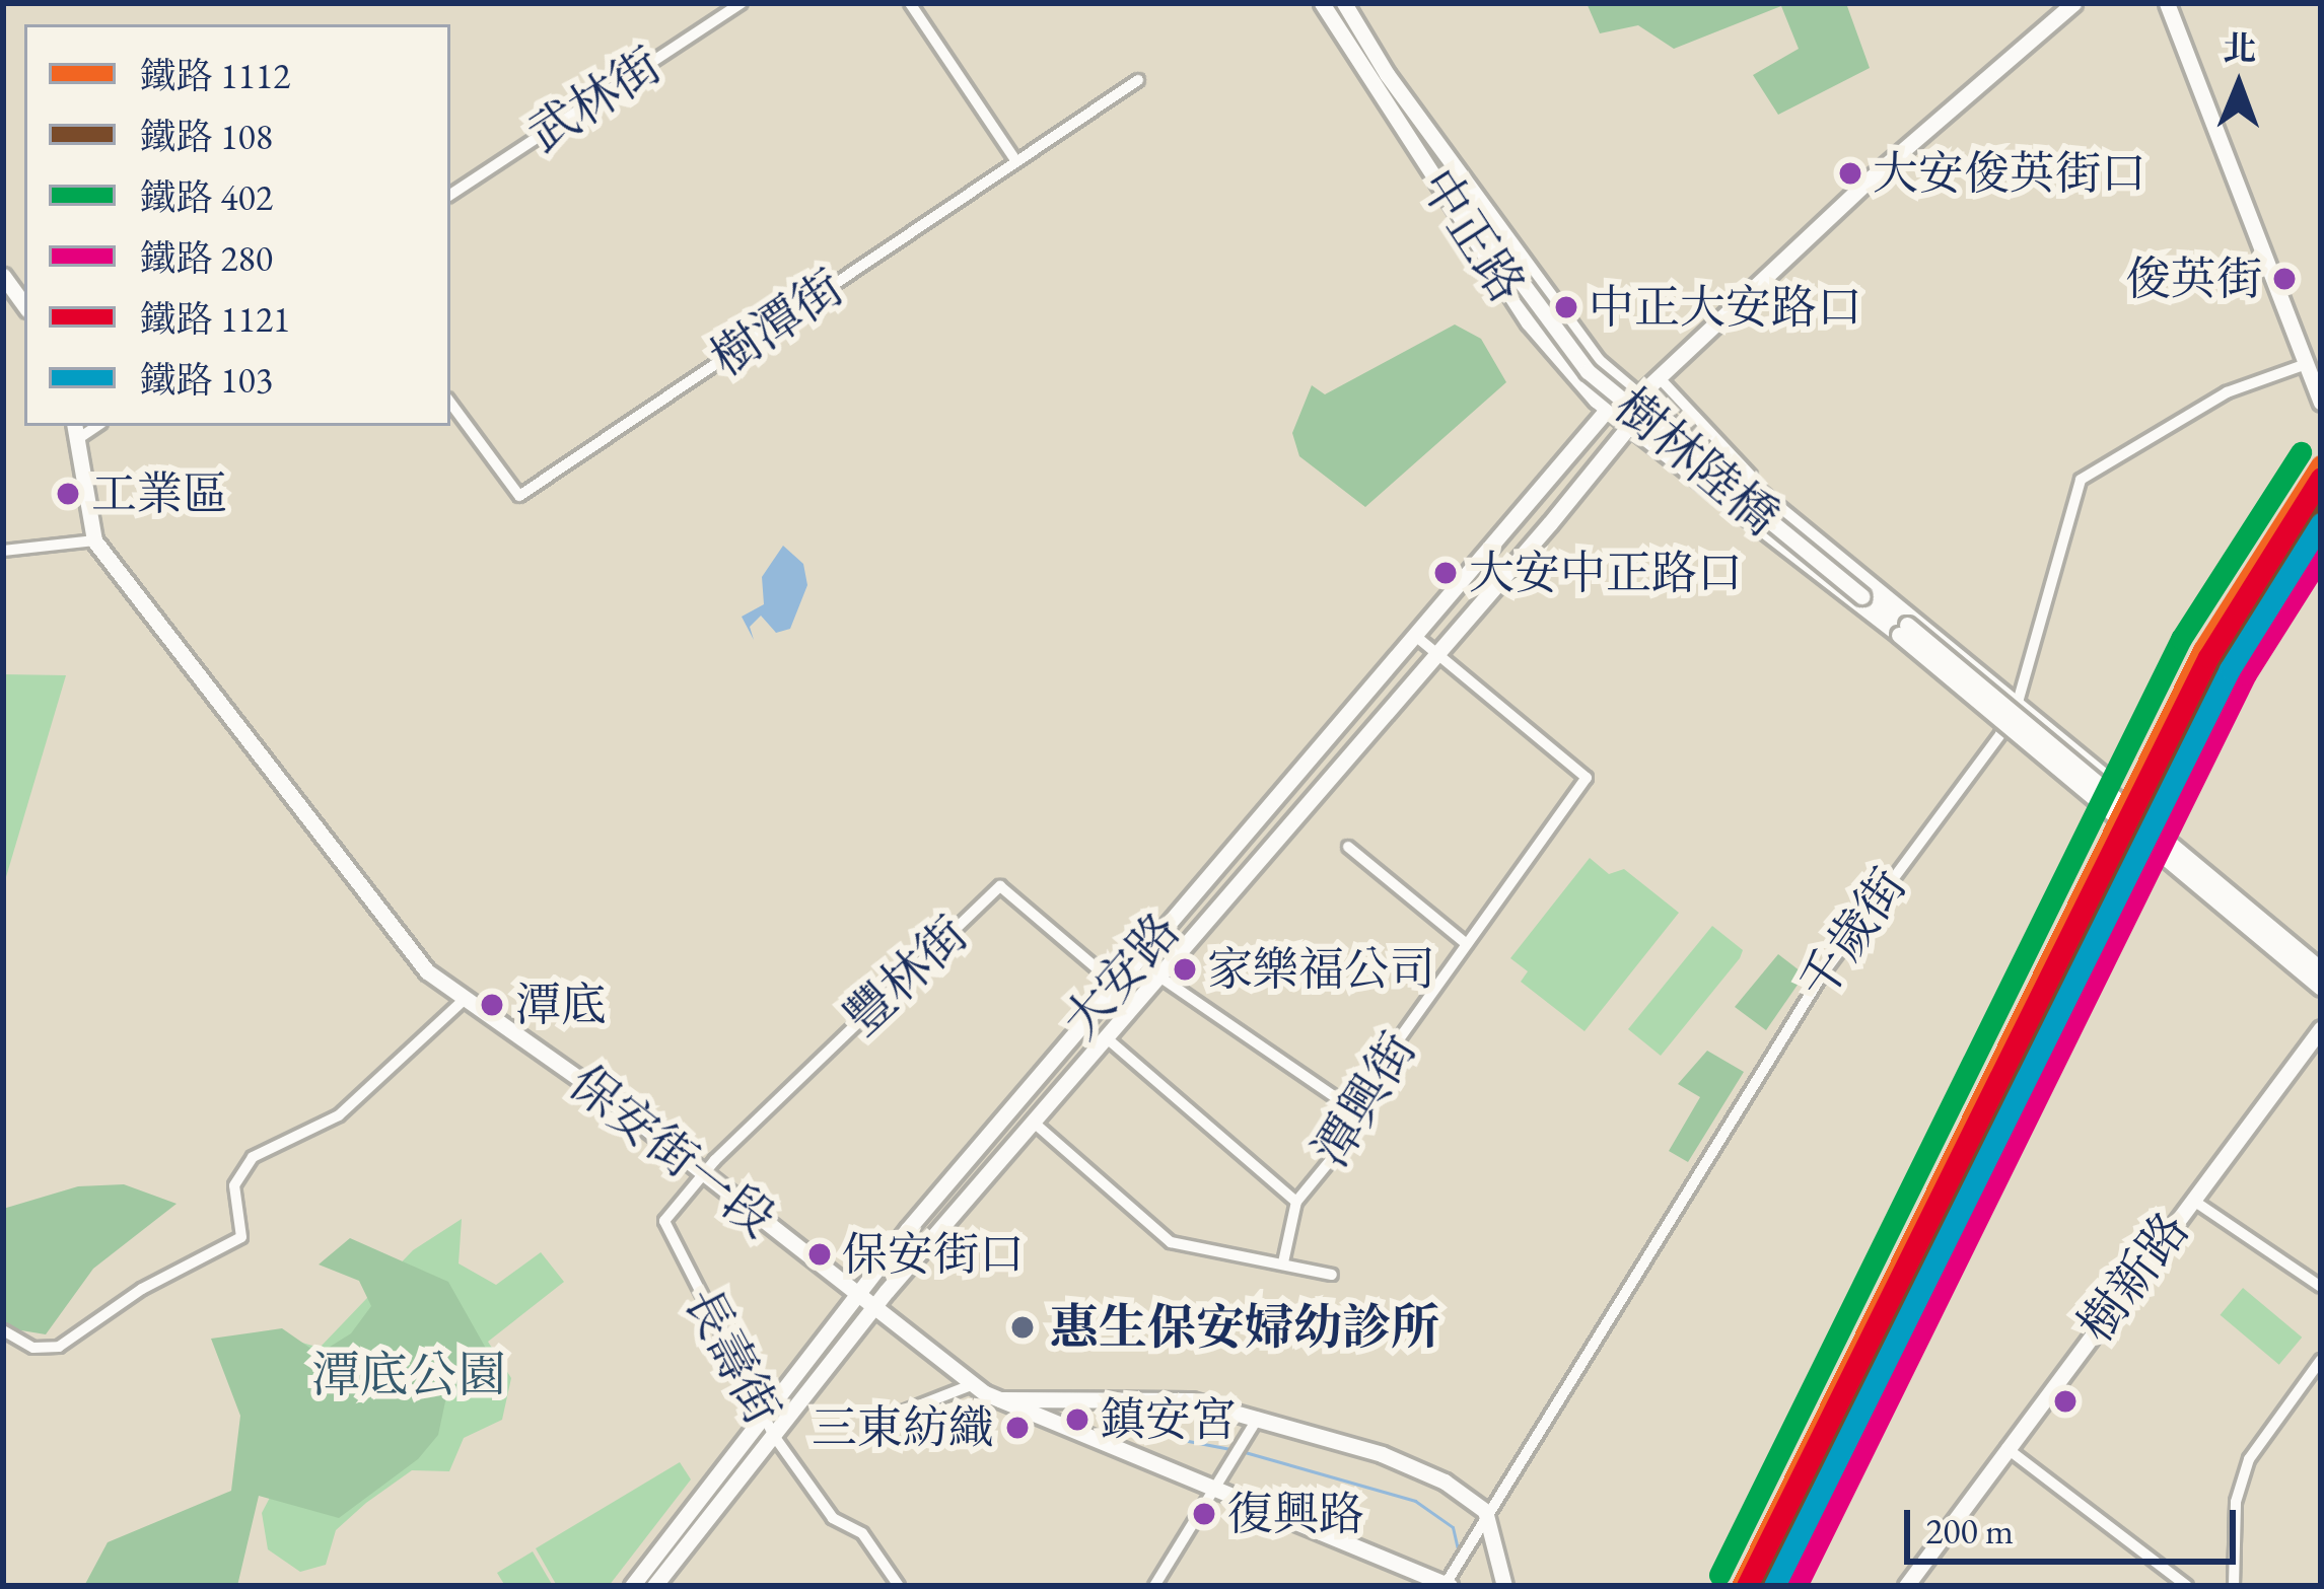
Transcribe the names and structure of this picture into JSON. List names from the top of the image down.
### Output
{
  "streets": {
    "street": [
      "武林街",
      "中正路",
      "樹潭街",
      "樹林陸橋",
      "千歲街",
      "豐林街",
      "大安路",
      "潭興街",
      "保安街一段",
      "樹新路",
      "長壽街"
    ]
  },
  "crossings": [
    ["中正路", "樹林陸橋"],
    ["中正路", "大安路"],
    ["千歲街", "保安街一段"],
    ["豐林街", "大安路"],
    ["豐林街", "保安街一段"],
    ["豐林街", "長壽街"],
    ["大安路", "潭興街"],
    ["大安路", "保安街一段"],
    ["大安路", "長壽街"],
    ["保安街一段", "長壽街"]
  ],
  "parks": ["潭底公園"],
  "places": [
    "大安俊英街口",
    "俊英街",
    "中正大安路口",
    "工業區",
    "大安中正路口",
    "家樂福公司",
    "潭底",
    "保安街口",
    "惠生保安婦幼診所",
    "鎮安宮",
    "三東紡織",
    "復興路"
  ],
  "lines": [
    "rail line 402",
    "rail line 1112",
    "rail line 1121",
    "rail line 108",
    "rail line 103",
    "rail line 280"
  ],
  "legend": [
    "鐵路 1112",
    "鐵路 108",
    "鐵路 402",
    "鐵路 280",
    "鐵路 1121",
    "鐵路 103"
  ],
  "scale_bar": "200 m",
  "north": "top"
}
